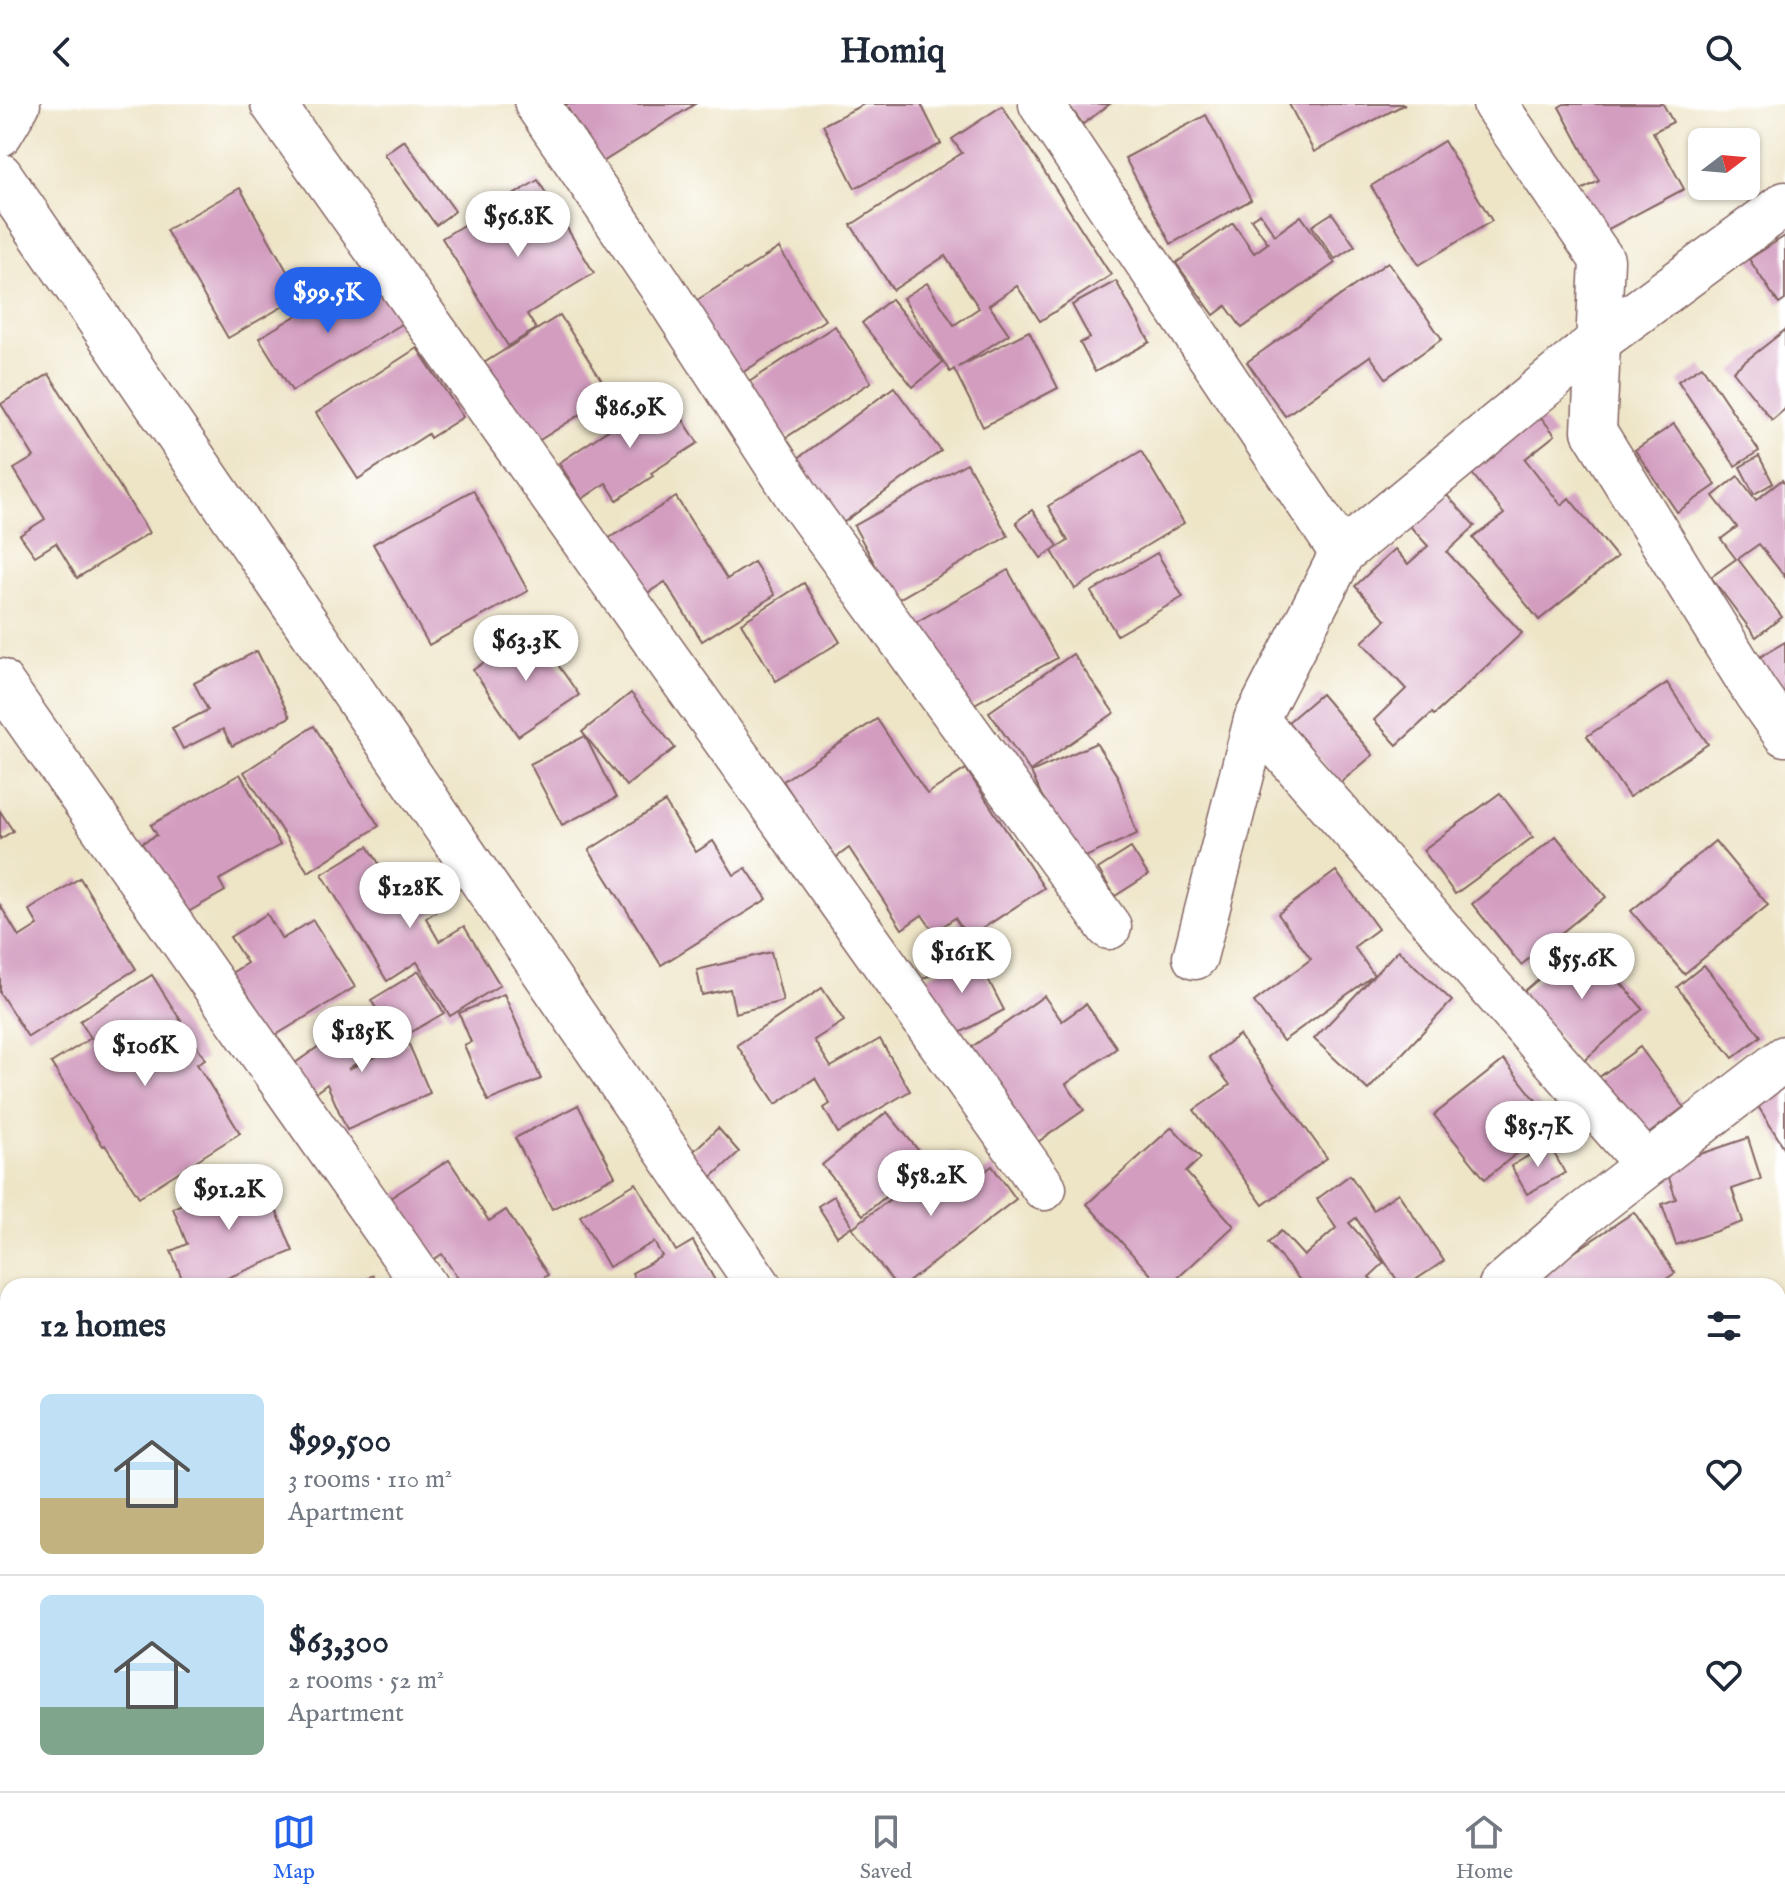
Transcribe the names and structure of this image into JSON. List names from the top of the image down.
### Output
{
  "north": "right",
  "page": {
    "header": "Homiq",
    "price": [
      "$56.8K",
      "$99.5K",
      "$86.9K",
      "$63.3K",
      "$128K",
      "$161K",
      "$55.6K",
      "$185K",
      "$106K",
      "$85.7K",
      "$58.2K",
      "$91.2K"
    ],
    "heading": "12 homes",
    "list": [
      {
        "name": "$99,500",
        "note": "3 rooms · 110 m² · Apartment"
      },
      {
        "name": "$63,300",
        "note": "2 rooms · 52 m² · Apartment"
      }
    ],
    "tabs": ["Map", "Saved", "Home"]
  }
}
